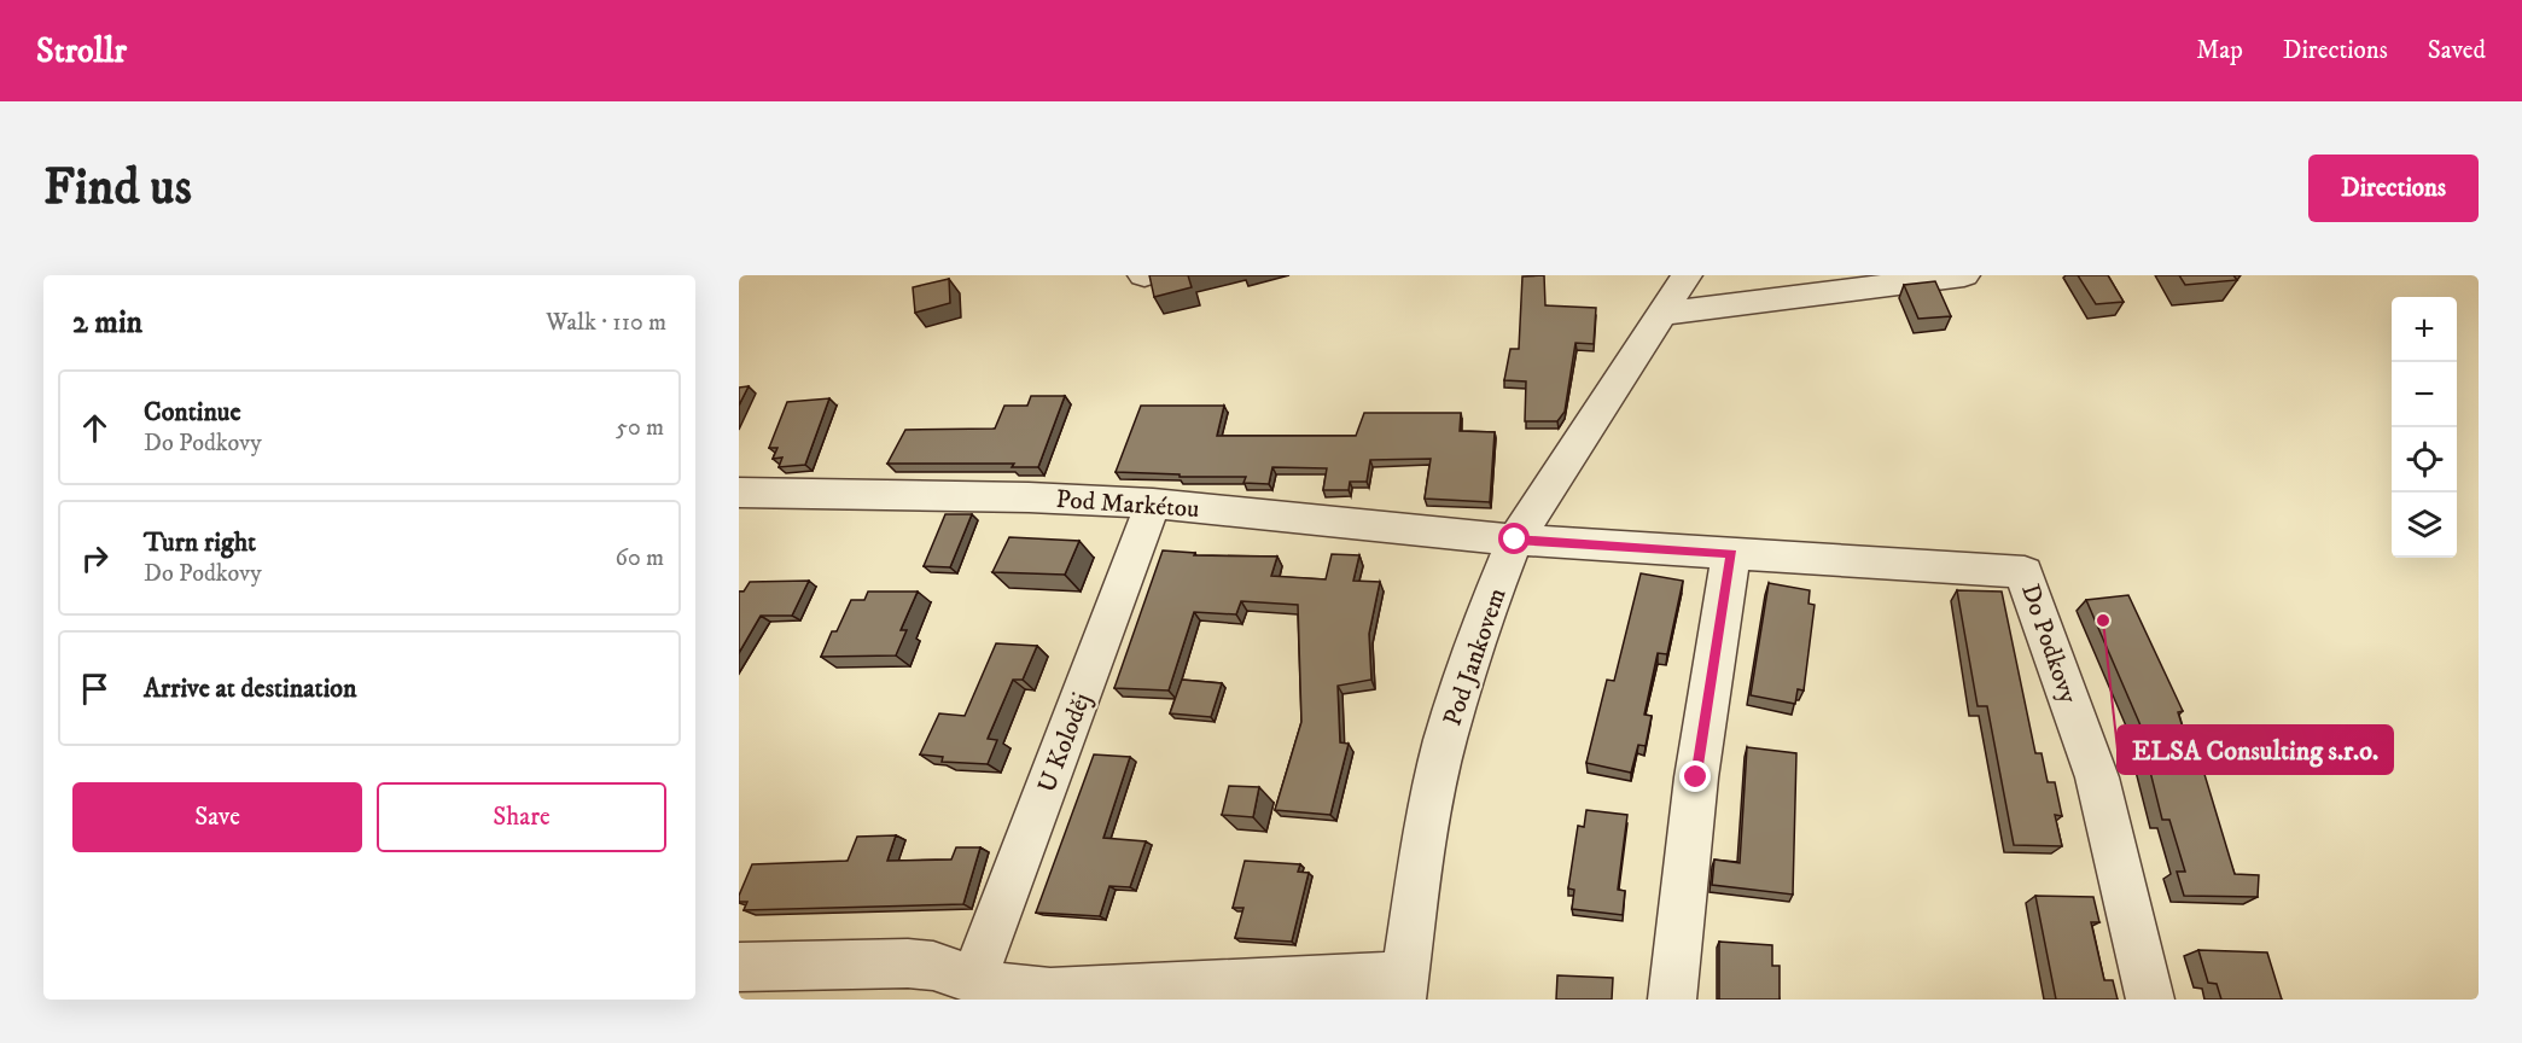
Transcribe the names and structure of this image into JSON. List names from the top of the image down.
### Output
{
  "streets": {
    "street": [
      "Pod Markétou",
      "Do Podkovy",
      "Pod Jankovem",
      "U Koloděj"
    ]
  },
  "crossings": [
    ["Pod Markétou", "Do Podkovy"],
    ["Pod Markétou", "Pod Jankovem"],
    ["Pod Markétou", "U Koloděj"],
    ["Do Podkovy", "Pod Jankovem"]
  ],
  "places": ["ELSA Consulting s.r.o."],
  "page": {
    "header": "Strollr",
    "nav": ["Map", "Directions", "Saved"],
    "buttons": [
      "Directions",
      ["Save", "Share"]
    ],
    "title": "Find us",
    "heading": ["2 min", "Walk · 110 m"],
    "map_buttons": ["+", "−"],
    "list": [
      ["Continue", "Do Podkovy", "50 m"],
      ["Turn right", "Do Podkovy", "60 m"],
      "Arrive at destination"
    ]
  }
}
